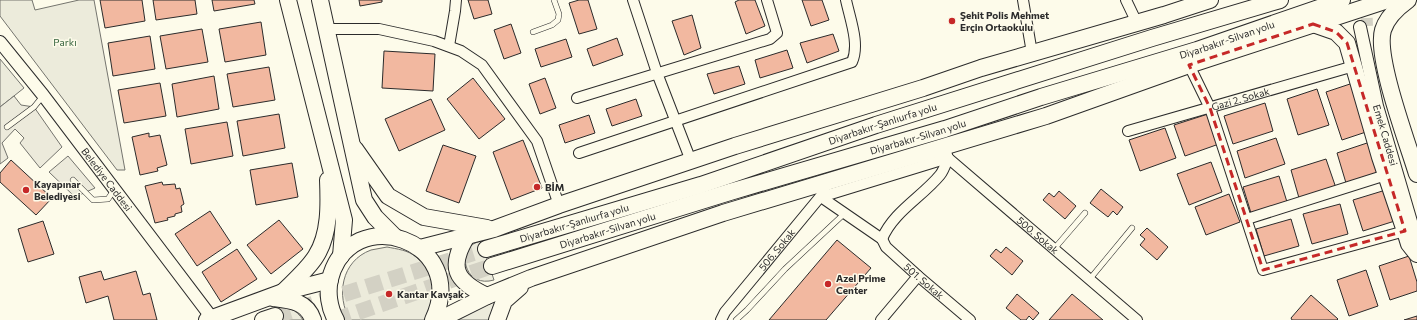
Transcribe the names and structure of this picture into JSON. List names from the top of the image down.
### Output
{
  "streets": {
    "highway": ["Diyarbakır-Silvan yolu", "Diyarbakır-Şanlıurfa yolu"],
    "street": [
      "Gazi 2. Sokak",
      "Emek Caddesi",
      "Belediye Caddesi",
      "500. Sokak",
      "506. Sokak",
      "501. Sokak"
    ]
  },
  "crossings": [
    ["506. Sokak", "501. Sokak"]
  ],
  "parks": ["Parkı"],
  "places": [
    "Şehit Polis Mehmet Erçin Ortaokulu",
    "BİM",
    "Kayapınar Belediyesi",
    "Azel Prime Center",
    "Kantar Kavşak"
  ]
}
